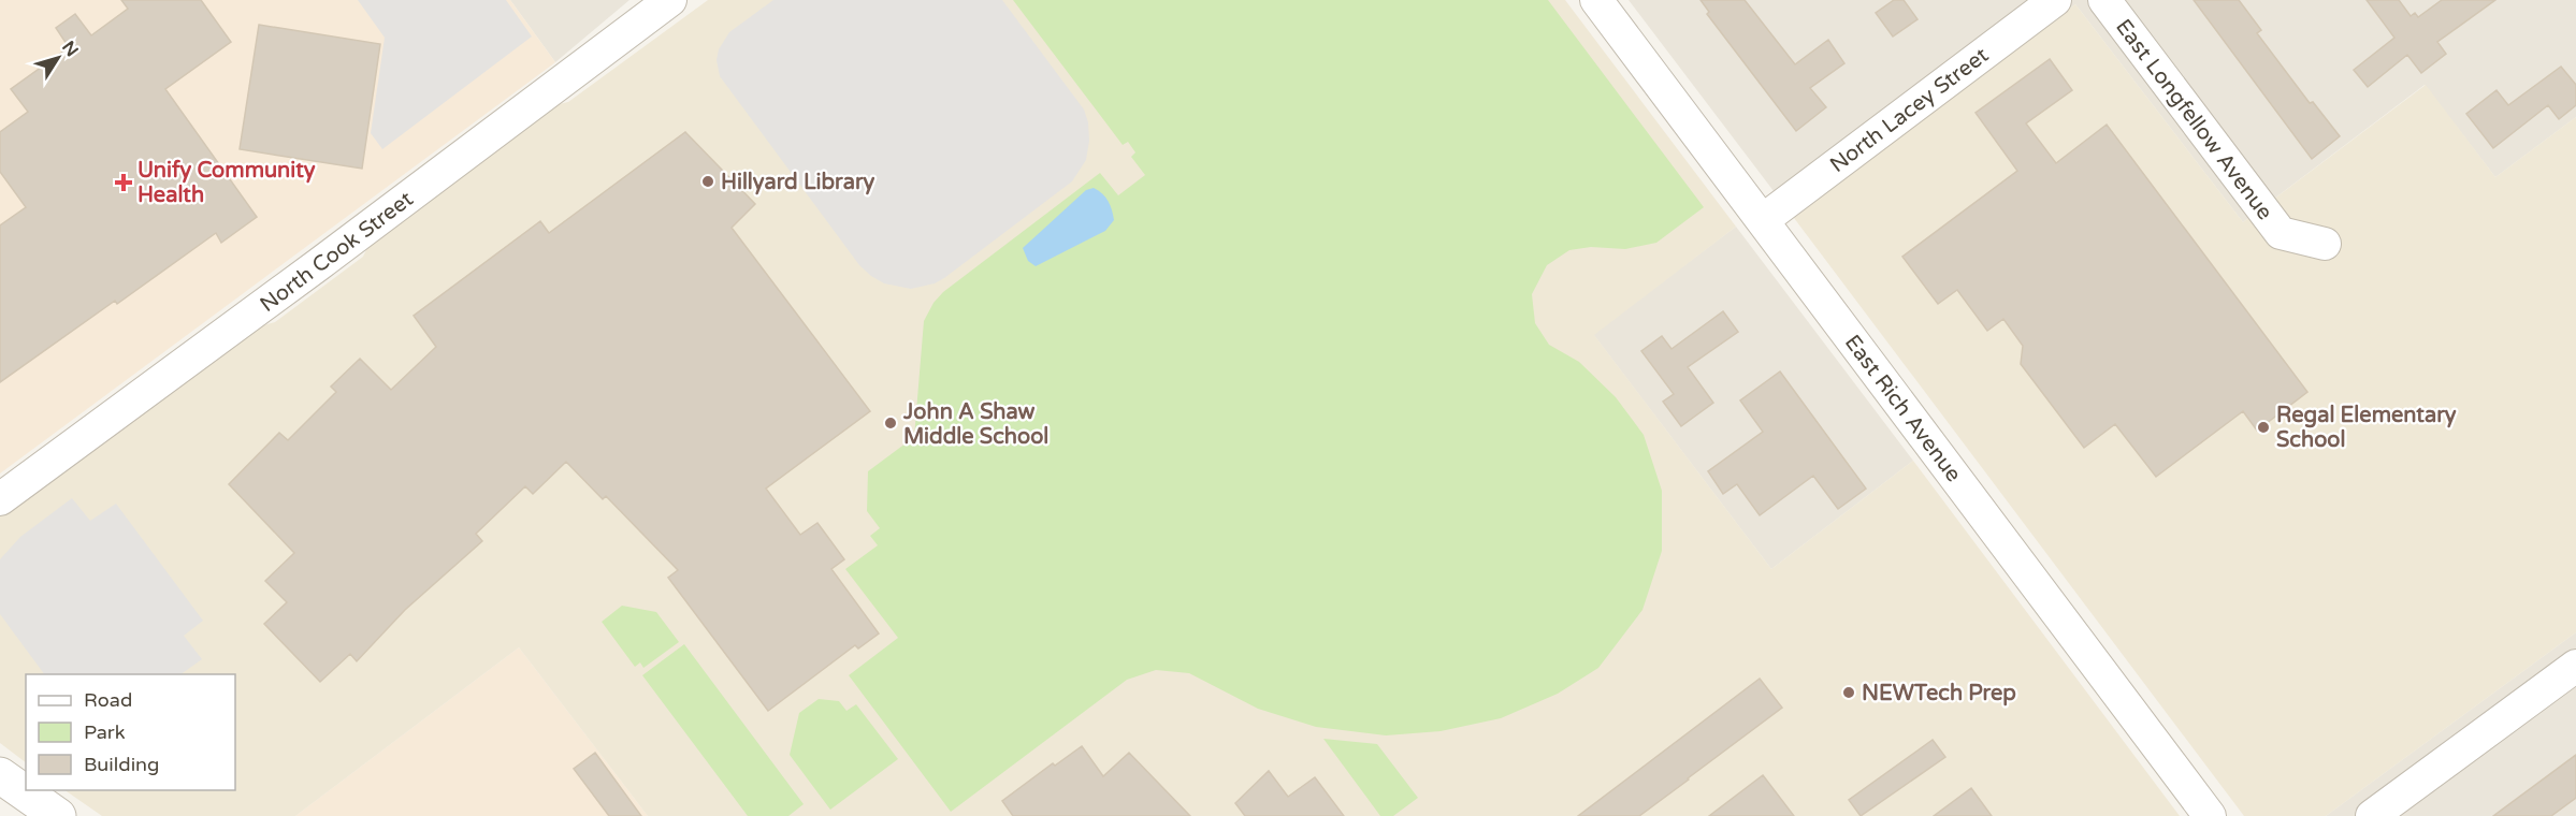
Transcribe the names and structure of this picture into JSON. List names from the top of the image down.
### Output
{
  "streets": {
    "street": [
      "North Lacey Street",
      "East Longfellow Avenue",
      "North Cook Street",
      "East Rich Avenue"
    ]
  },
  "crossings": [
    ["North Lacey Street", "East Rich Avenue"]
  ],
  "places": {
    "other": [
      "Hillyard Library",
      "John A Shaw Middle School",
      "Regal Elementary School",
      "NEWTech Prep"
    ],
    "health": ["Unify Community Health"]
  },
  "legend": ["Road", "Park", "Building"],
  "north": "top right"
}
